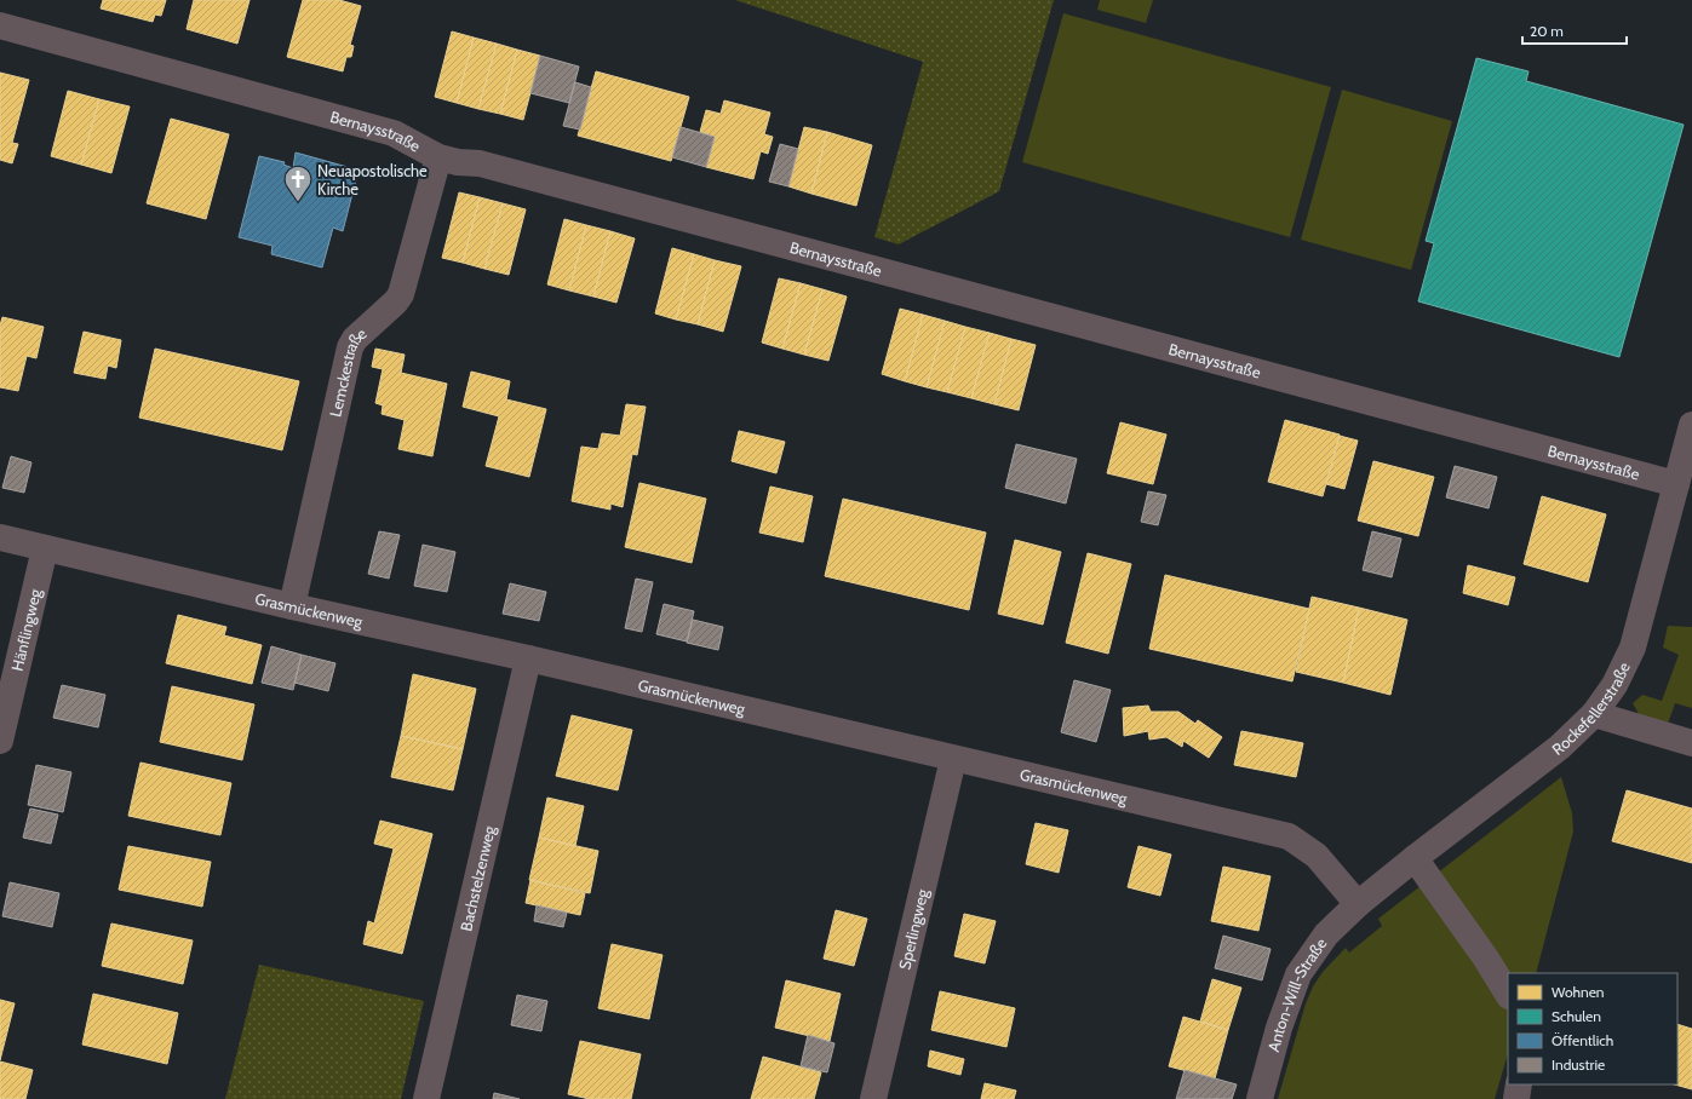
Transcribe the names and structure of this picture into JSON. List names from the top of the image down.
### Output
{
  "streets": {
    "street": [
      "Bernaysstraße",
      "Lemckestraße",
      "Grasmückenweg",
      "Hänflingweg",
      "Rockefellerstraße",
      "Bachstelzenweg",
      "Sperlingweg",
      "Anton-Will-Straße"
    ]
  },
  "crossings": [
    ["Bernaysstraße", "Lemckestraße"],
    ["Bernaysstraße", "Rockefellerstraße"],
    ["Lemckestraße", "Grasmückenweg"],
    ["Grasmückenweg", "Hänflingweg"],
    ["Grasmückenweg", "Rockefellerstraße"],
    ["Grasmückenweg", "Bachstelzenweg"],
    ["Grasmückenweg", "Sperlingweg"],
    ["Grasmückenweg", "Anton-Will-Straße"],
    ["Rockefellerstraße", "Anton-Will-Straße"]
  ],
  "places": {
    "church": ["Neuapostolische Kirche"]
  },
  "legend": [
    "Wohnen",
    "Schulen",
    "Öffentlich",
    "Industrie"
  ],
  "scale_bar": "20 m"
}
